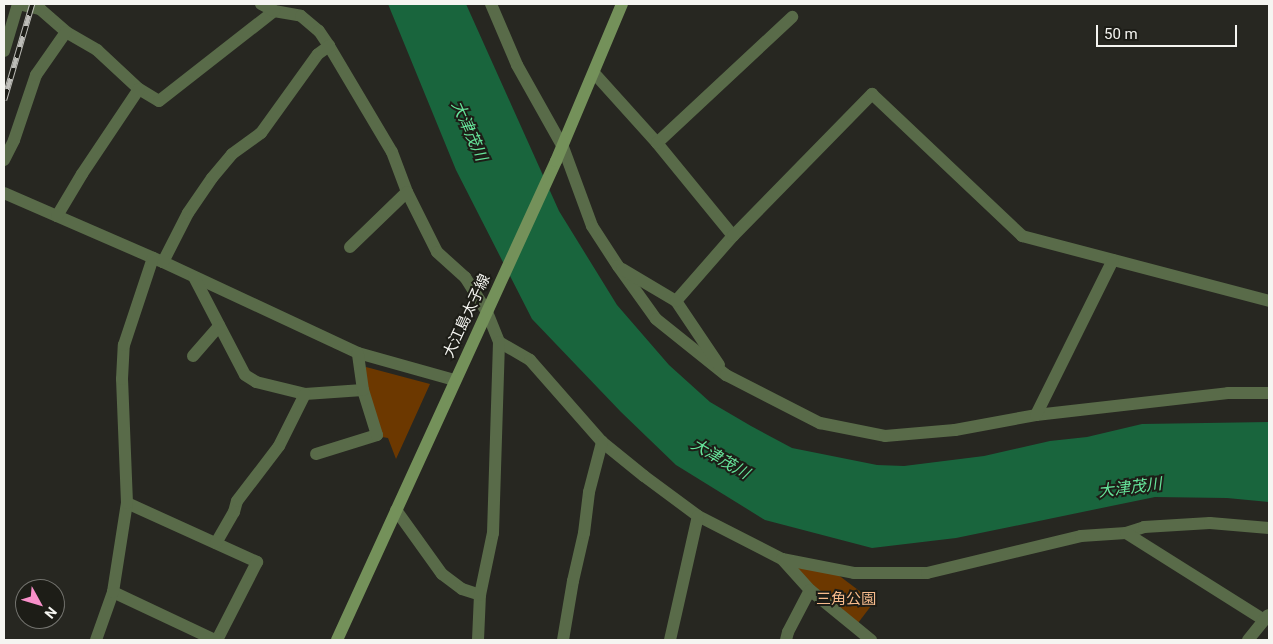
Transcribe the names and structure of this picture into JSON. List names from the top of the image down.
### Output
{
  "streets": {
    "main road": ["大江島太子線"]
  },
  "water": ["大津茂川"],
  "parks": ["三角公園"],
  "scale_bar": "50 m",
  "north": "bottom right"
}
